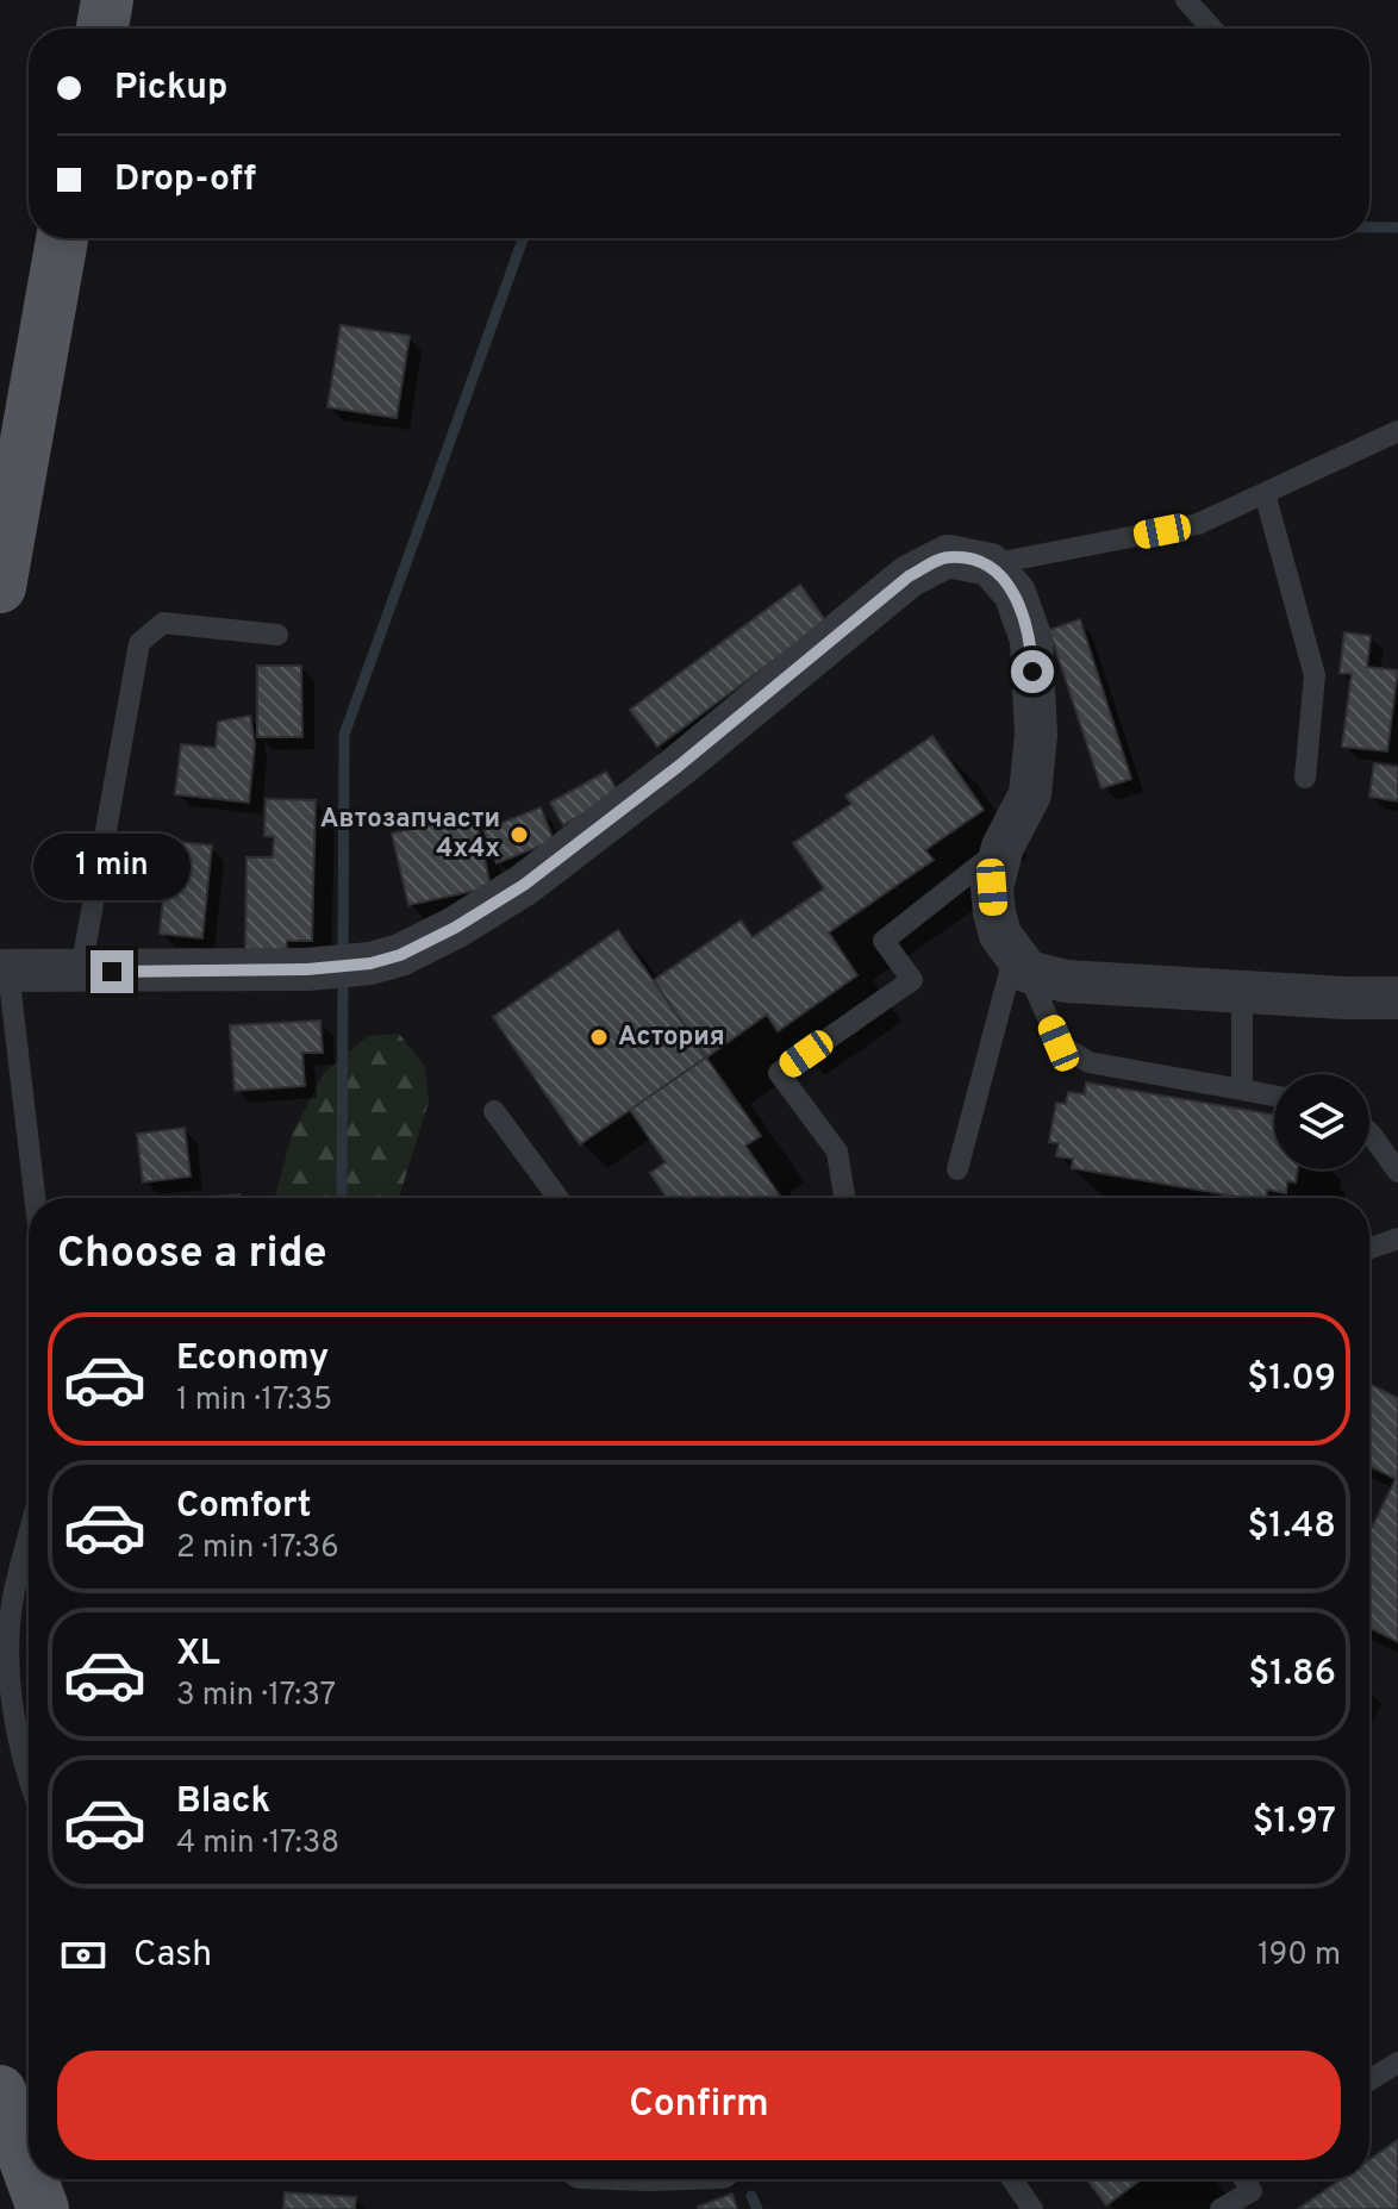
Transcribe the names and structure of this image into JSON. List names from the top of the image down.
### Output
{
  "places": ["Автозапчасти 4х4х", "Астория"],
  "page": {
    "banner": ["Pickup", "Drop-off"],
    "bubble": "1 min",
    "heading": "Choose a ride",
    "list": [
      {
        "name": "Economy",
        "note": "1 min · 17:35",
        "value": "$1.09"
      },
      {
        "name": "Comfort",
        "note": "2 min · 17:36",
        "value": "$1.48"
      },
      {
        "name": "XL",
        "note": "3 min · 17:37",
        "value": "$1.86"
      },
      {
        "name": "Black",
        "note": "4 min · 17:38",
        "value": "$1.97"
      }
    ],
    "pay": ["Cash", "190 m"],
    "buttons": "Confirm"
  }
}
